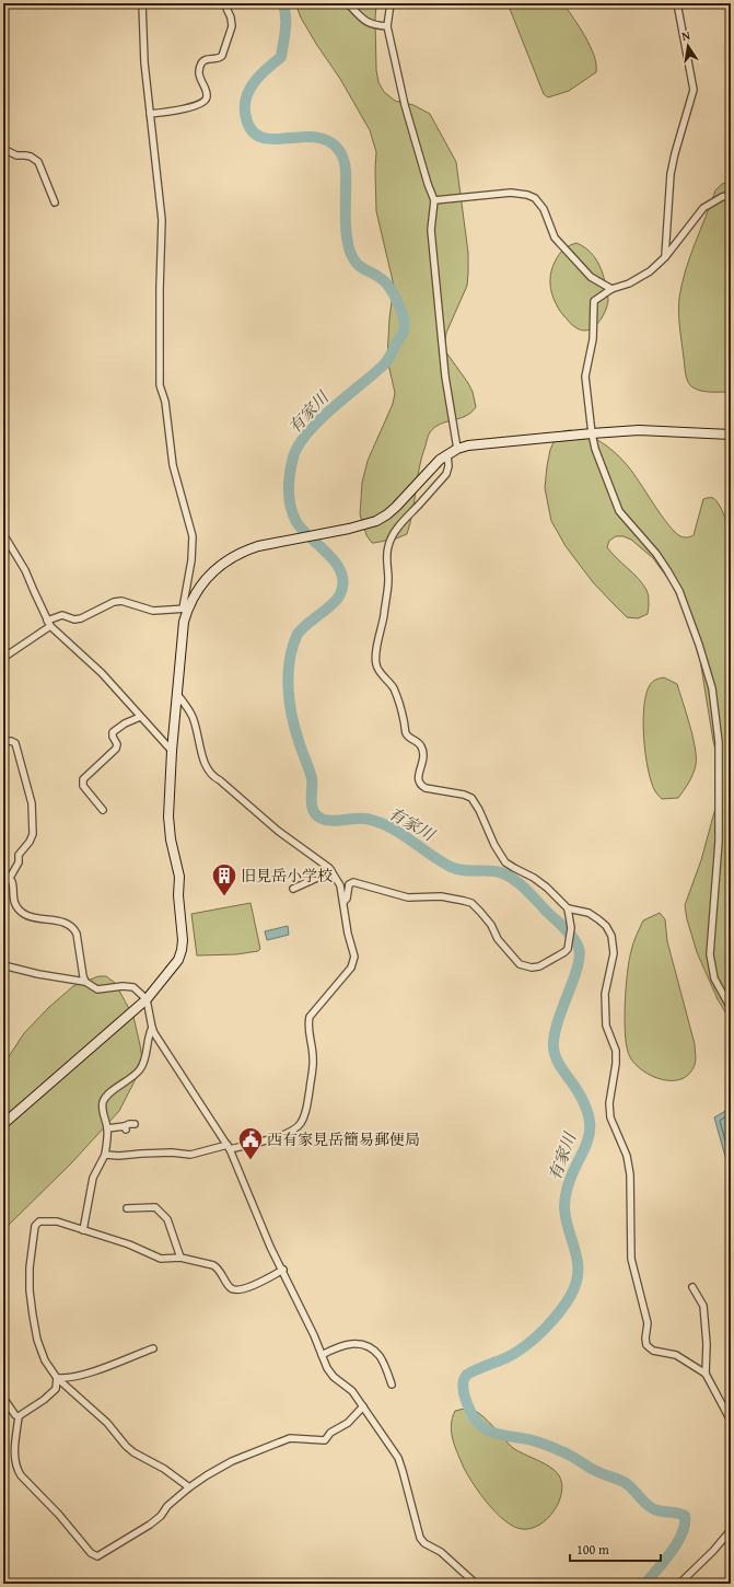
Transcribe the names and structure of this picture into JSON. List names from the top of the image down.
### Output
{
  "water": ["有家川"],
  "places": {
    "building": ["旧見岳小学校"],
    "public building": ["西有家見岳簡易郵便局"]
  },
  "scale_bar": "100 m",
  "north": "top"
}
